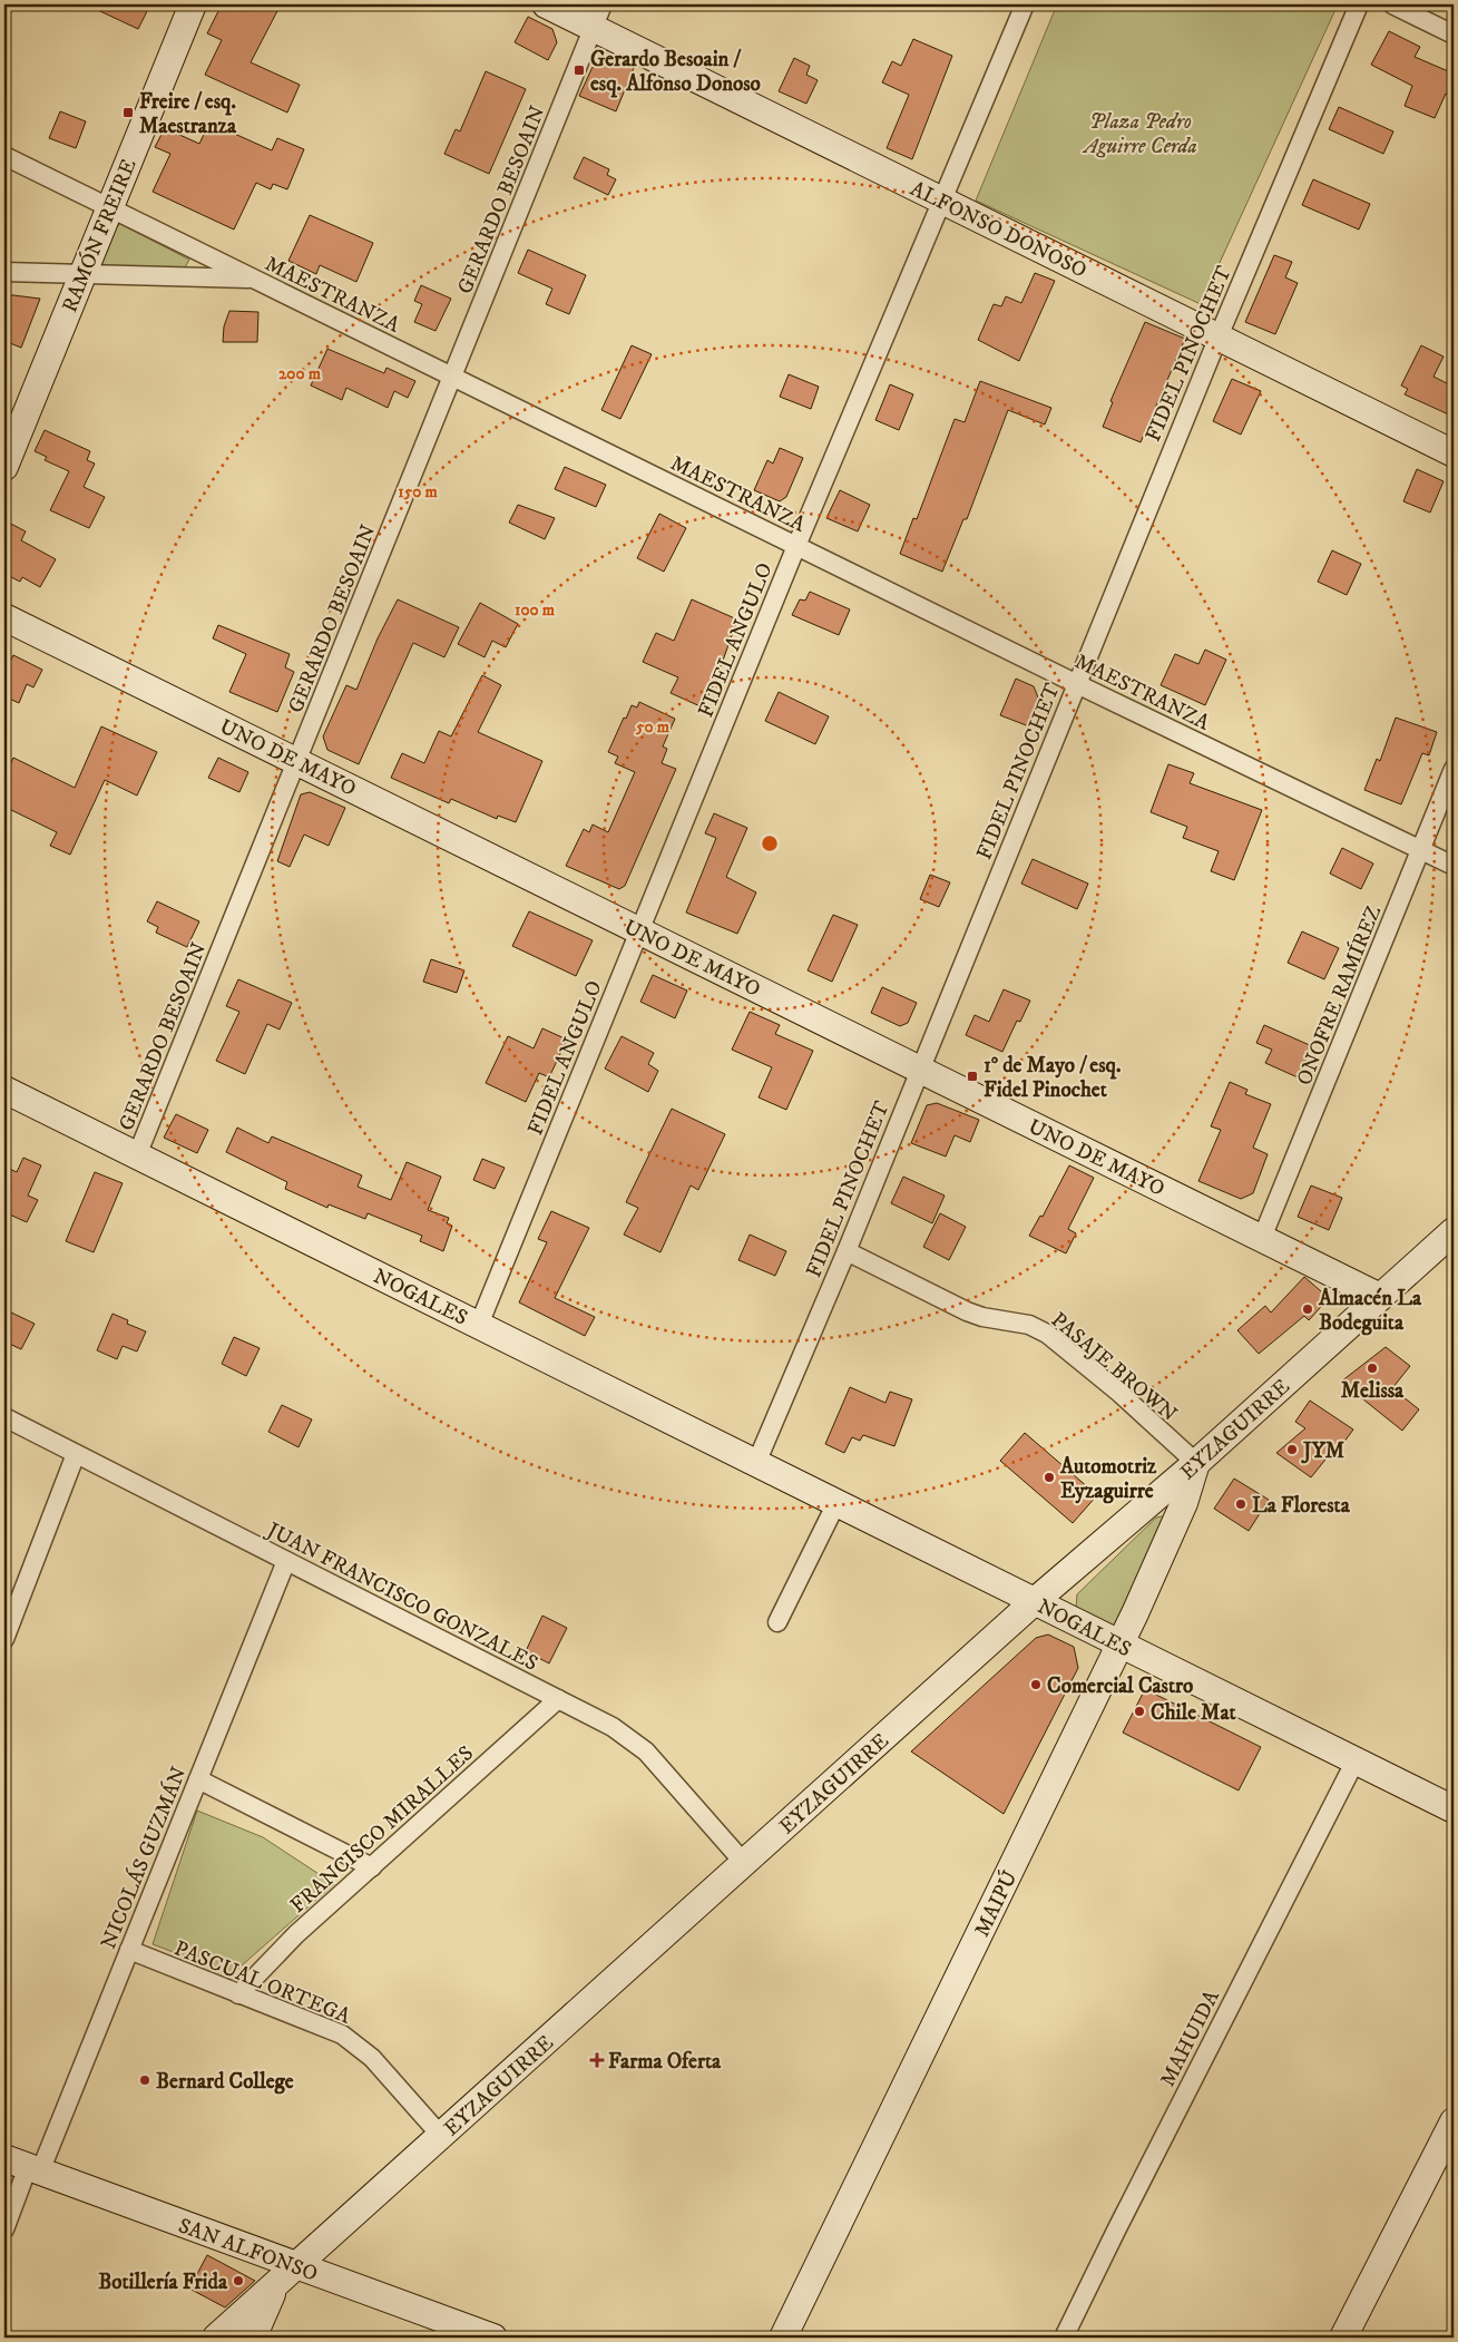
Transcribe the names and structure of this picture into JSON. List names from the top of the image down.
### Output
{
  "streets": {
    "street": [
      "GERARDO BESOAIN",
      "ALFONSO DONOSO",
      "RAMÓN FREIRE",
      "MAESTRANZA",
      "FIDEL PINOCHET",
      "FIDEL ANGULO",
      "UNO DE MAYO",
      "ONOFRE RAMÍREZ",
      "NOGALES",
      "PASAJE BROWN",
      "EYZAGUIRRE",
      "JUAN FRANCISCO GONZALES",
      "FRANCISCO MIRALLES",
      "NICOLÁS GUZMÁN",
      "MAIPÚ",
      "PASCUAL ORTEGA",
      "MAHUIDA",
      "SAN ALFONSO"
    ]
  },
  "crossings": [
    ["GERARDO BESOAIN", "ALFONSO DONOSO"],
    ["GERARDO BESOAIN", "MAESTRANZA"],
    ["GERARDO BESOAIN", "UNO DE MAYO"],
    ["GERARDO BESOAIN", "NOGALES"],
    ["ALFONSO DONOSO", "FIDEL PINOCHET"],
    ["ALFONSO DONOSO", "FIDEL ANGULO"],
    ["RAMÓN FREIRE", "MAESTRANZA"],
    ["MAESTRANZA", "FIDEL PINOCHET"],
    ["MAESTRANZA", "FIDEL ANGULO"],
    ["MAESTRANZA", "ONOFRE RAMÍREZ"],
    ["FIDEL PINOCHET", "UNO DE MAYO"],
    ["FIDEL PINOCHET", "NOGALES"],
    ["FIDEL PINOCHET", "PASAJE BROWN"],
    ["FIDEL ANGULO", "UNO DE MAYO"],
    ["FIDEL ANGULO", "NOGALES"],
    ["UNO DE MAYO", "ONOFRE RAMÍREZ"],
    ["UNO DE MAYO", "EYZAGUIRRE"],
    ["NOGALES", "EYZAGUIRRE"],
    ["NOGALES", "MAIPÚ"],
    ["NOGALES", "MAHUIDA"],
    ["PASAJE BROWN", "EYZAGUIRRE"],
    ["PASAJE BROWN", "MAIPÚ"],
    ["EYZAGUIRRE", "JUAN FRANCISCO GONZALES"],
    ["EYZAGUIRRE", "MAIPÚ"],
    ["EYZAGUIRRE", "PASCUAL ORTEGA"],
    ["EYZAGUIRRE", "SAN ALFONSO"],
    ["JUAN FRANCISCO GONZALES", "FRANCISCO MIRALLES"],
    ["JUAN FRANCISCO GONZALES", "NICOLÁS GUZMÁN"],
    ["FRANCISCO MIRALLES", "PASCUAL ORTEGA"],
    ["NICOLÁS GUZMÁN", "PASCUAL ORTEGA"],
    ["NICOLÁS GUZMÁN", "SAN ALFONSO"]
  ],
  "parks": ["Plaza Pedro Aguirre Cerda"],
  "places": {
    "transit": ["Gerardo Besoain / esq. Alfonso Donoso", "Freire / esq. Maestranza", "1° de Mayo / esq. Fidel Pinochet"],
    "other": [
      "Almacén La Bodeguita",
      "Melissa",
      "JYM",
      "Automotriz Eyzaguirre",
      "La Floresta",
      "Comercial Castro",
      "Chile Mat",
      "Bernard College",
      "Botillería Frida"
    ],
    "health": ["Farma Oferta"]
  },
  "rings": [
    "200 m",
    "150 m",
    "100 m",
    "50 m"
  ]
}
